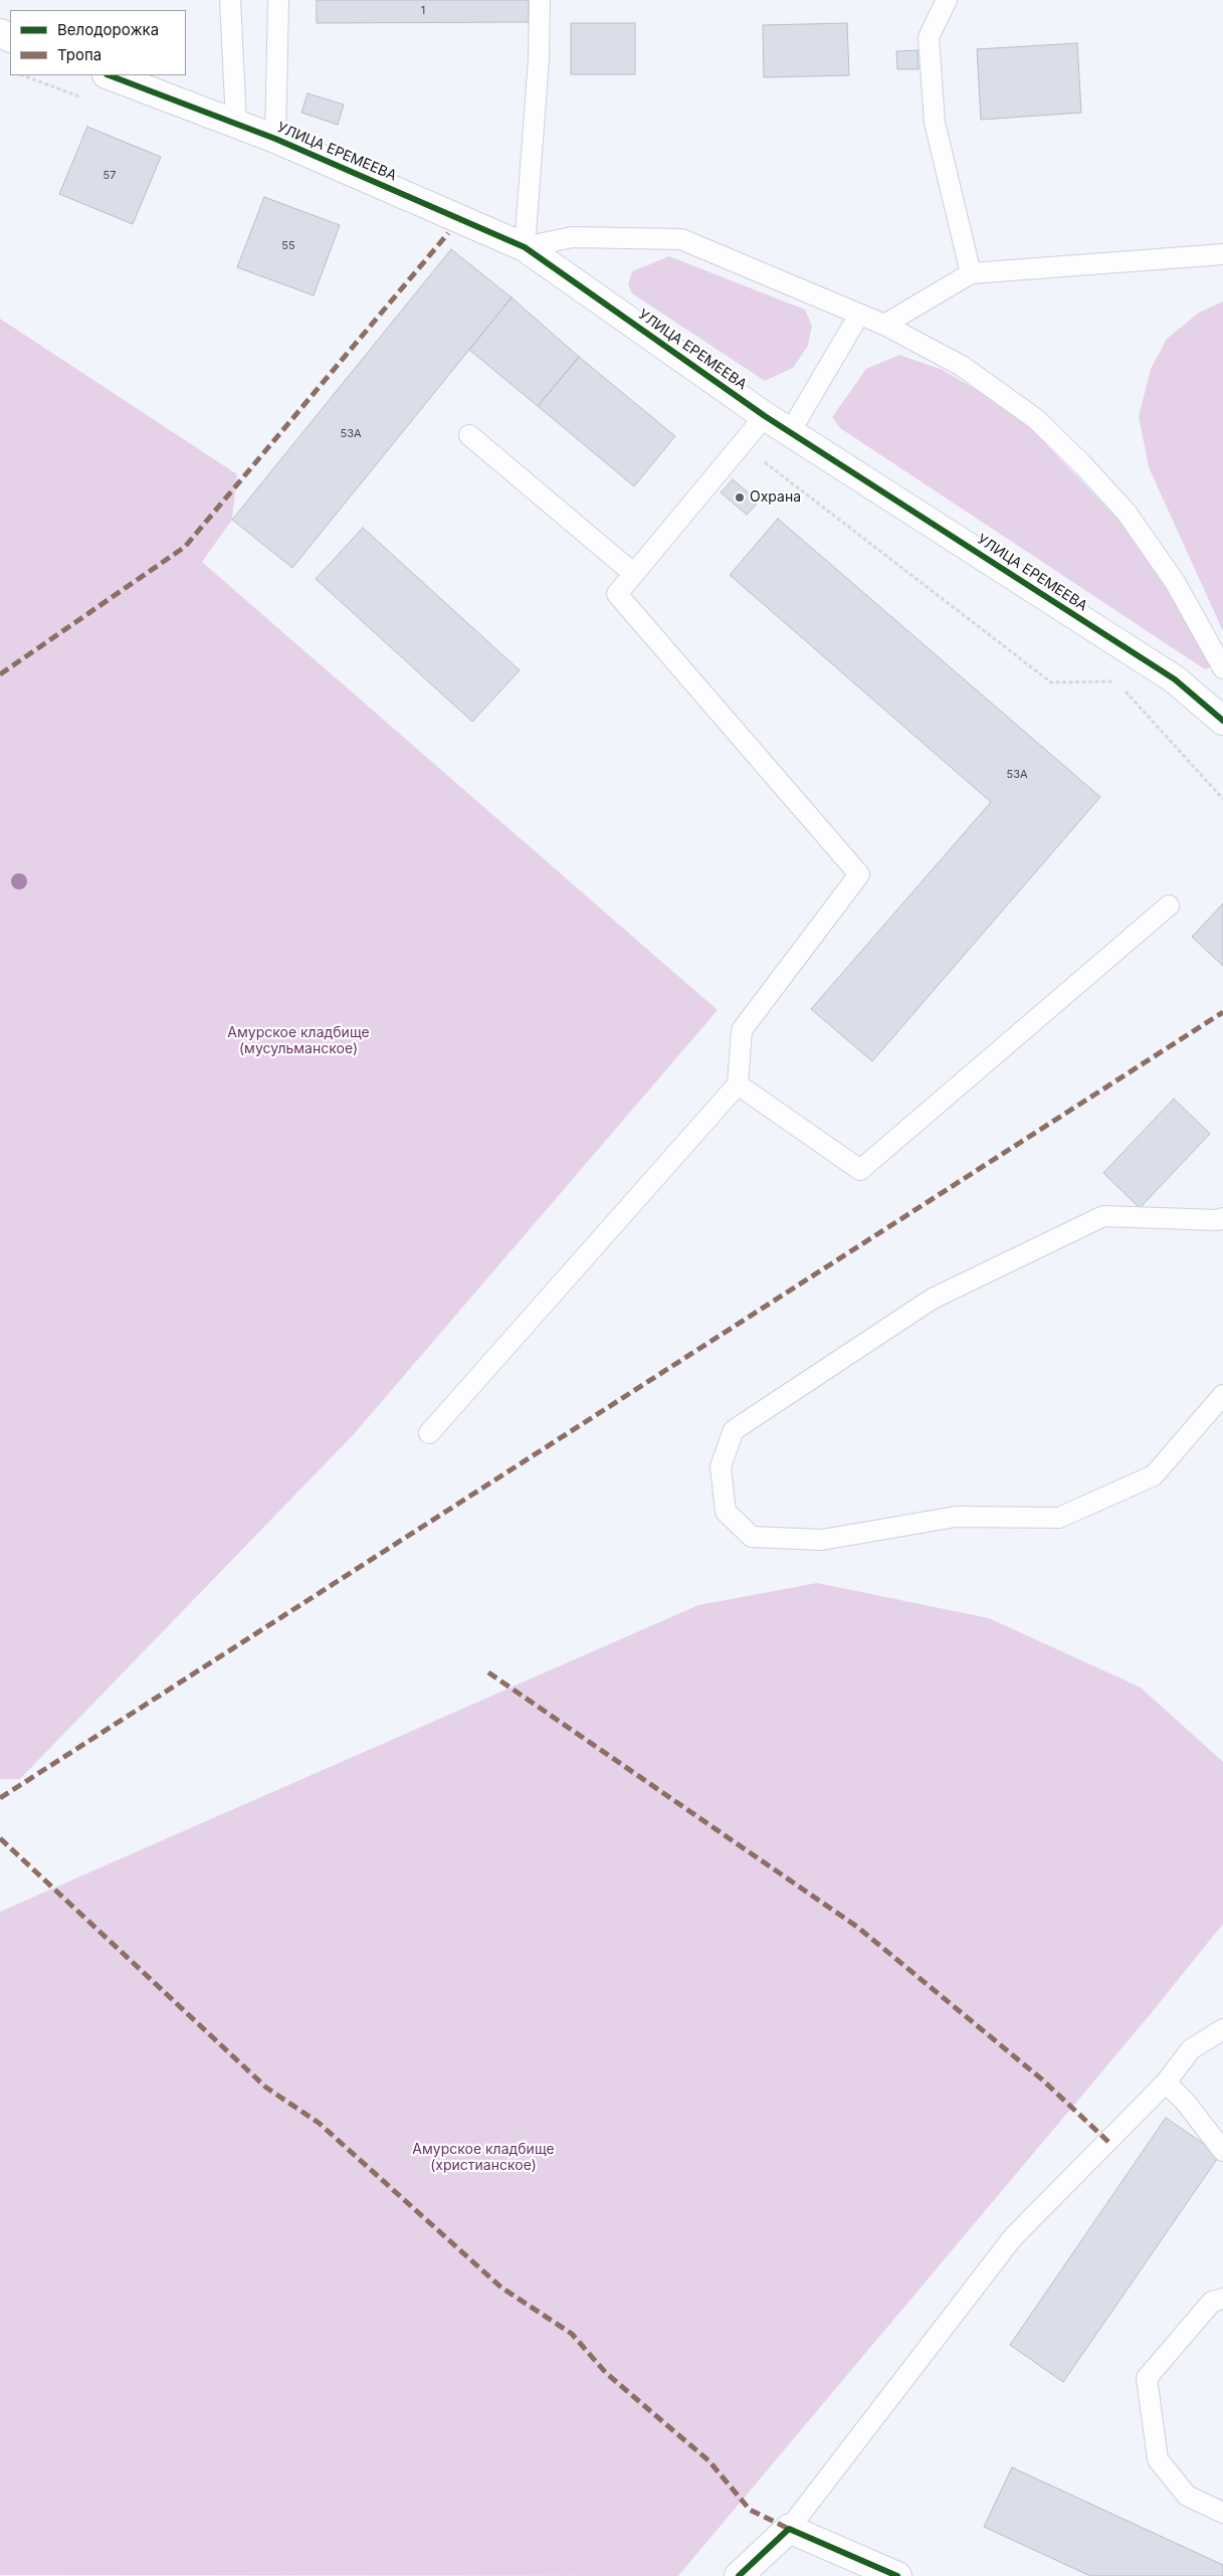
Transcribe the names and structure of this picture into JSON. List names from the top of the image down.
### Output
{
  "streets": {
    "street": ["УЛИЦА ЕРЕМЕЕВА"]
  },
  "parks": ["Амурское кладбище (мусульманское)", "Амурское кладбище (христианское)"],
  "places": ["Охрана"],
  "house_numbers": [
    "1",
    "57",
    "55",
    "53А",
    "53А"
  ],
  "legend": ["Велодорожка", "Тропа"]
}
